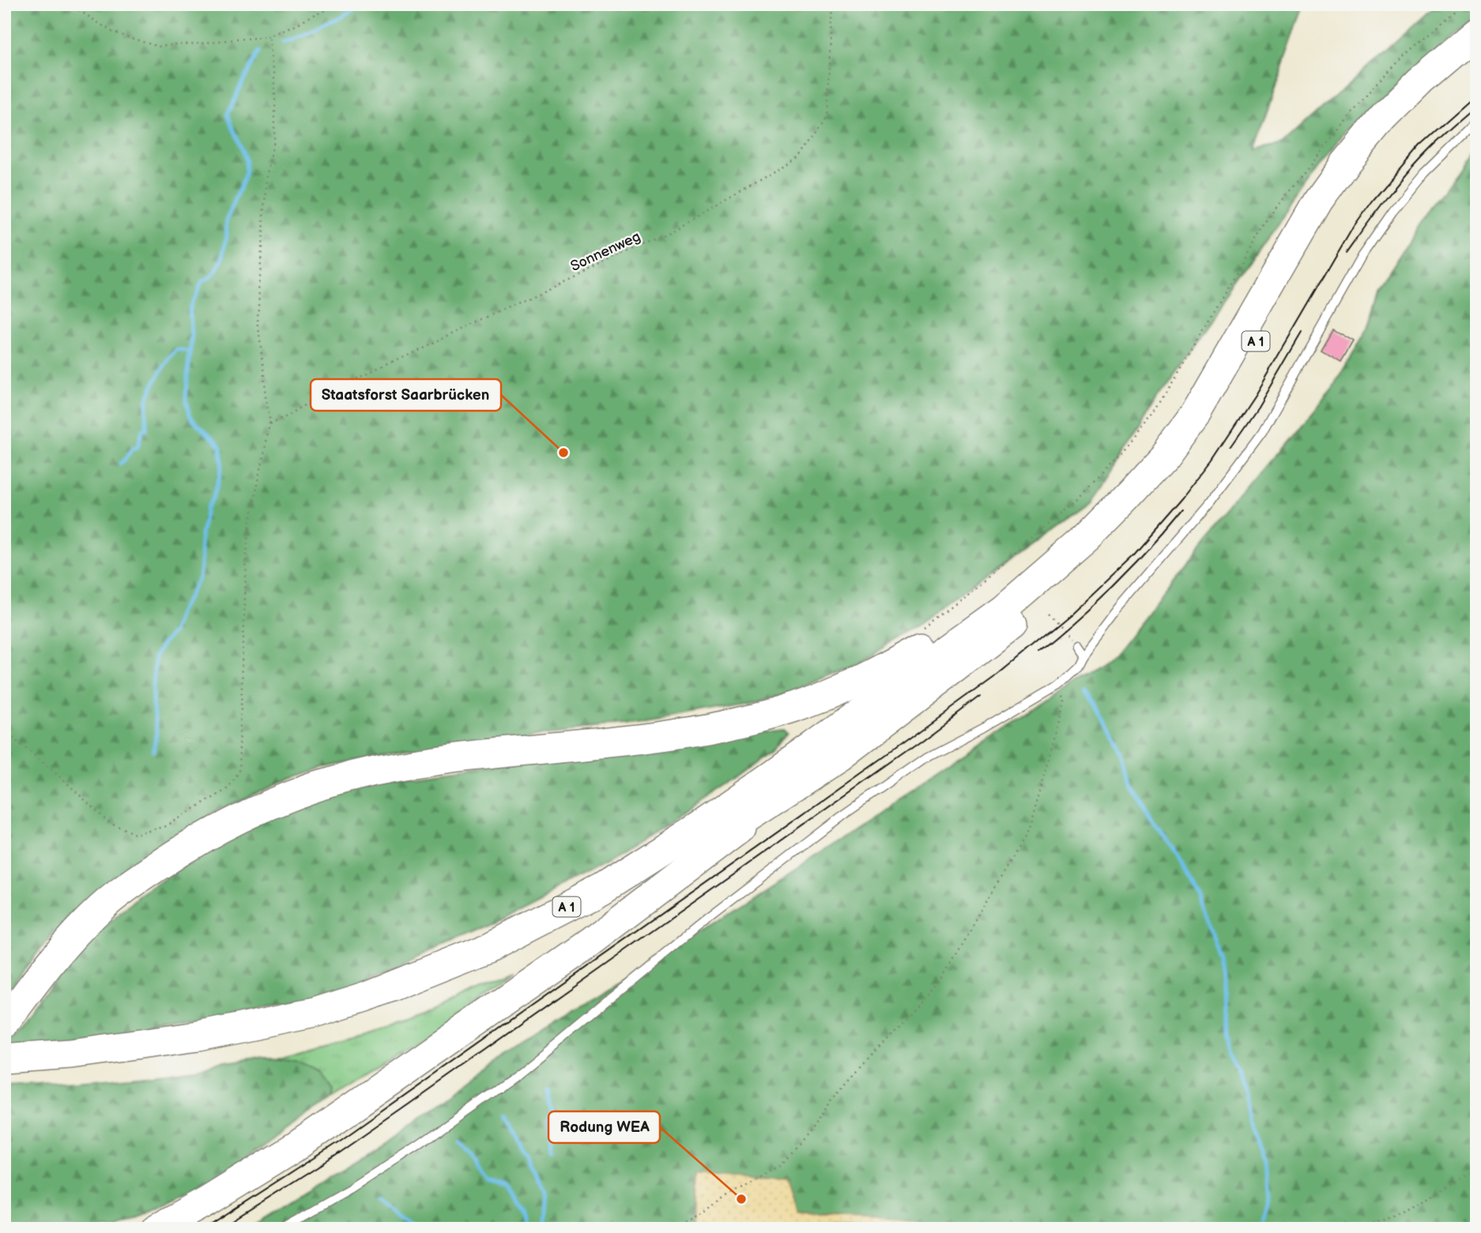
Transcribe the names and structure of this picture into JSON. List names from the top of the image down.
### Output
{
  "streets": {
    "highway": ["A 1"],
    "path": ["Sonnenweg"]
  },
  "places": ["Staatsforst Saarbrücken", "Rodung WEA"]
}
